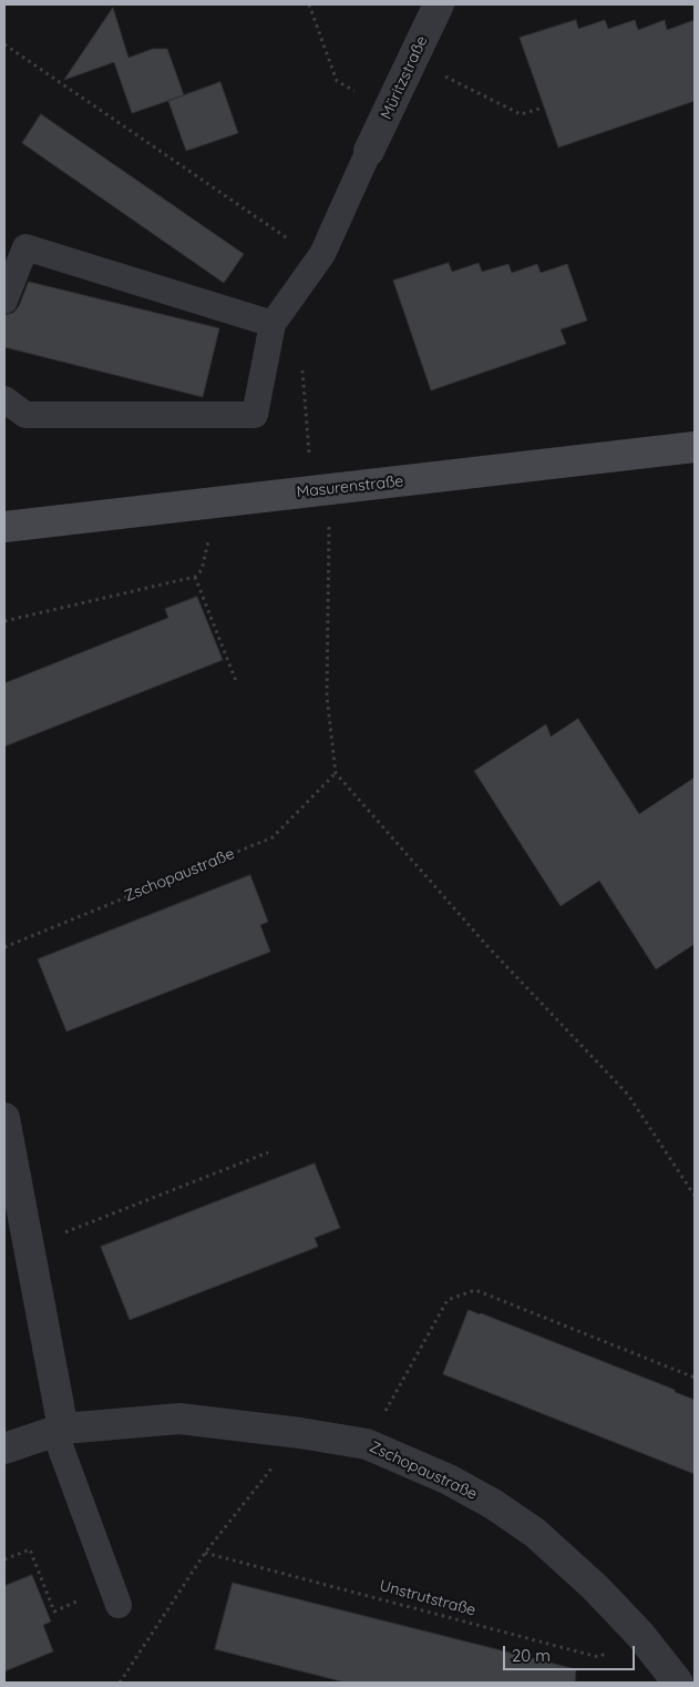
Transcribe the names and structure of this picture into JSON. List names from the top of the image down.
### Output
{
  "streets": {
    "main road": ["Masurenstraße"],
    "street": ["Müritzstraße", "Zschopaustraße"],
    "path": ["Unstrutstraße"]
  },
  "crossings": [
    ["Zschopaustraße", "Unstrutstraße"]
  ],
  "scale_bar": "20 m"
}
